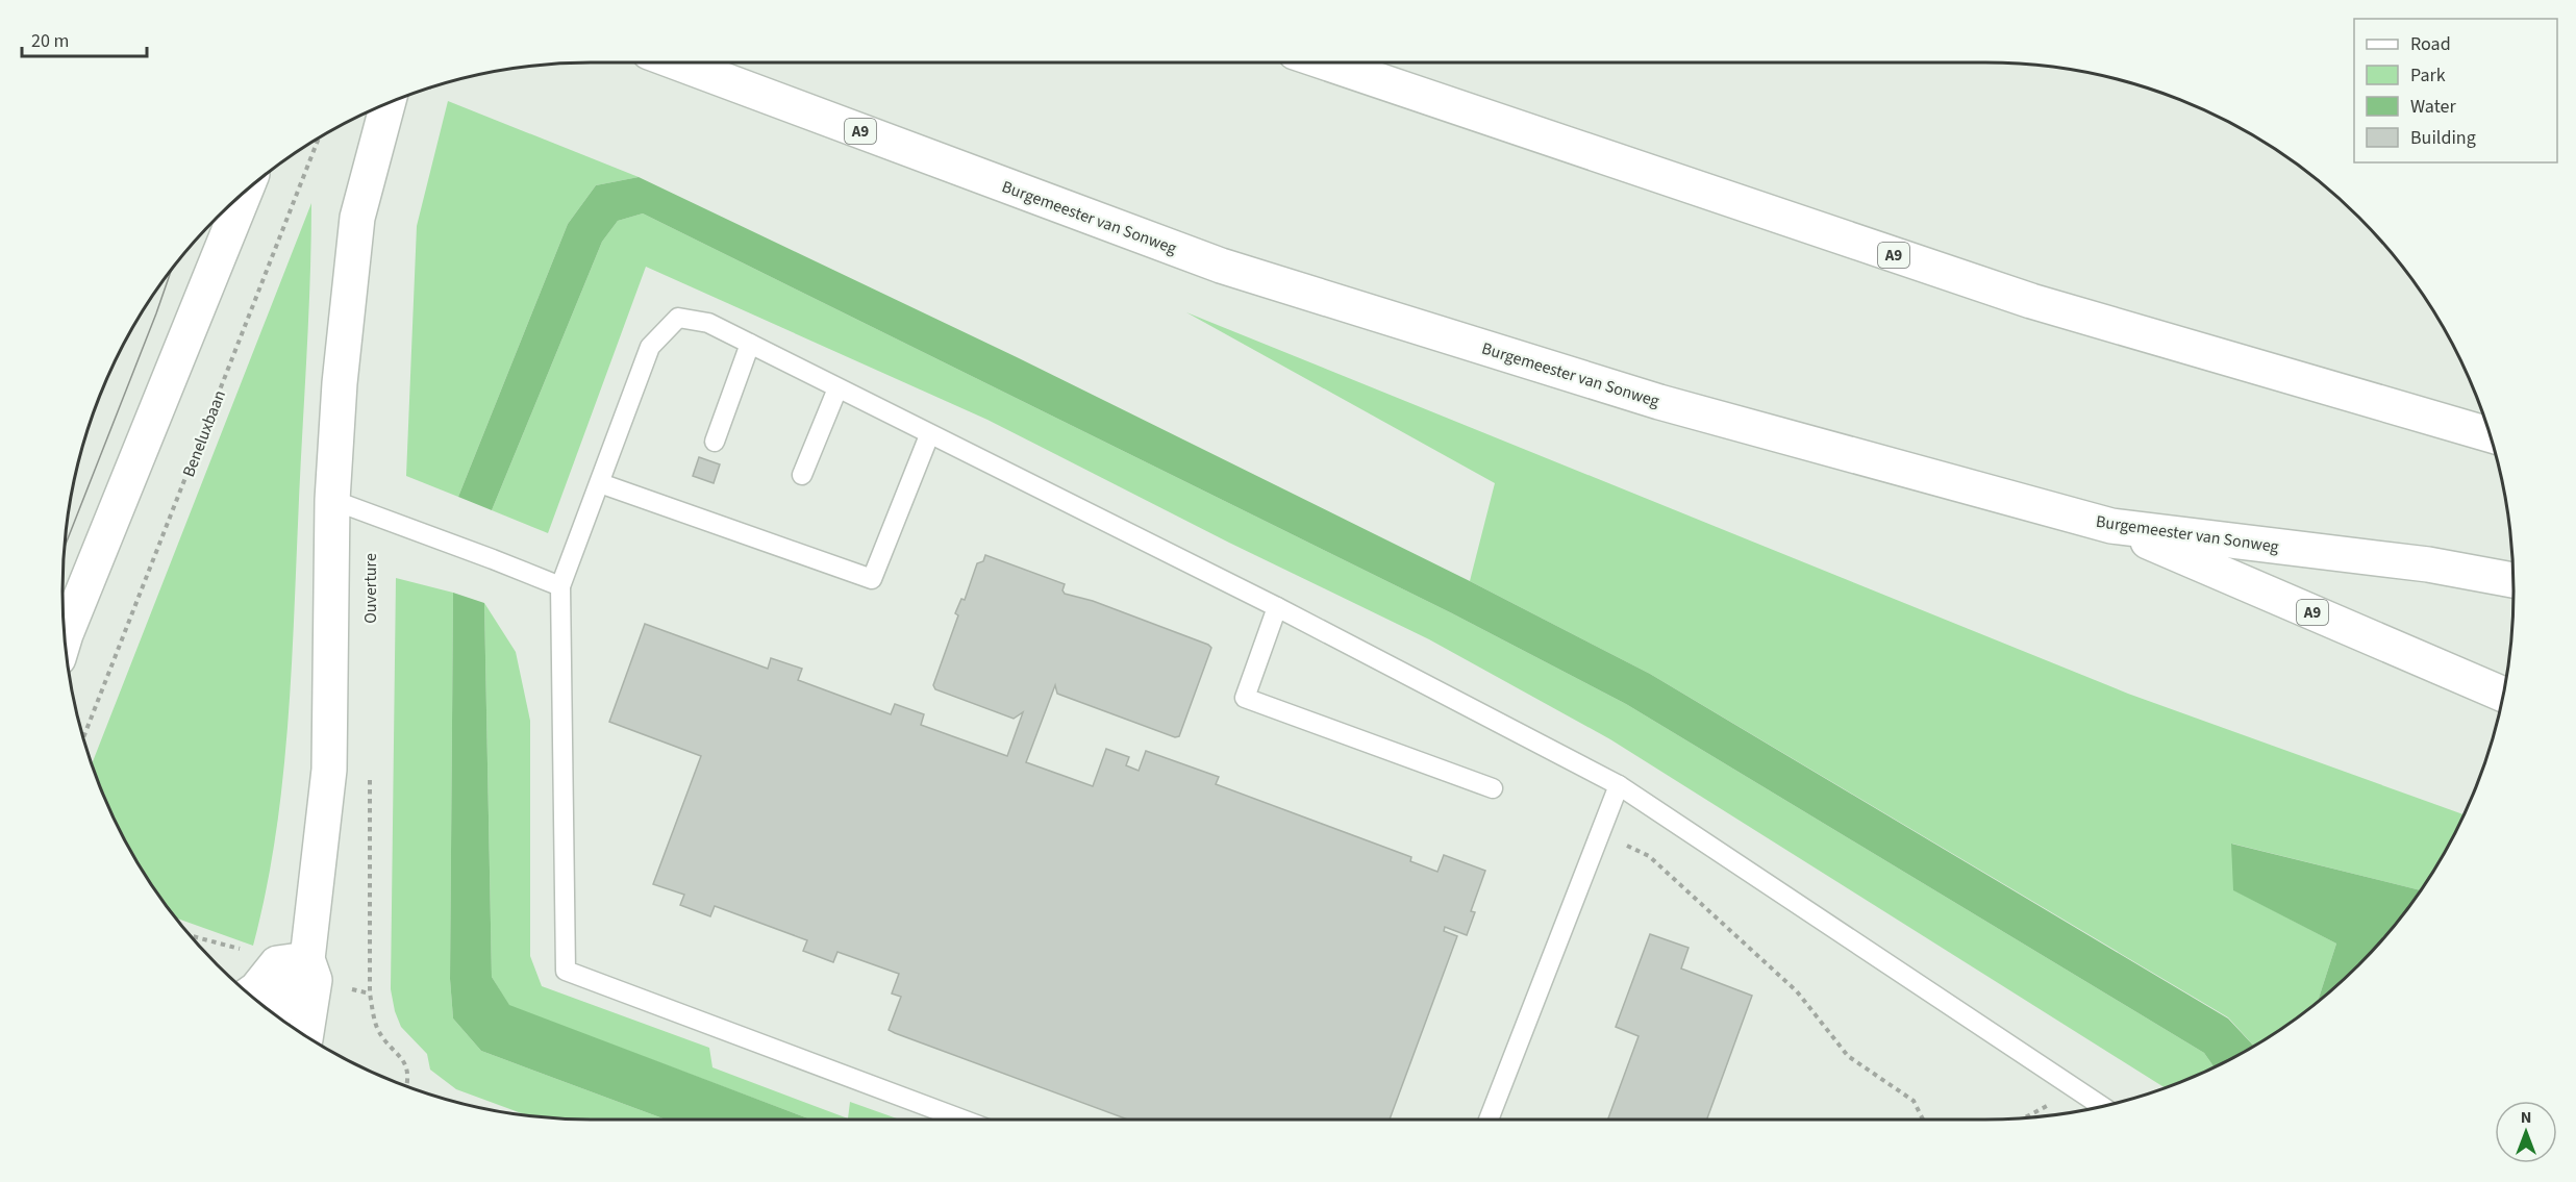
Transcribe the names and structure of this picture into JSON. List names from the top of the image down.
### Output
{
  "streets": {
    "main road": ["A9", "Burgemeester van Sonweg"],
    "path": ["Beneluxbaan"]
  },
  "crossings": [
    ["A9", "Burgemeester van Sonweg"]
  ],
  "legend": [
    "Road",
    "Park",
    "Water",
    "Building"
  ],
  "scale_bar": "20 m",
  "north": "top"
}
